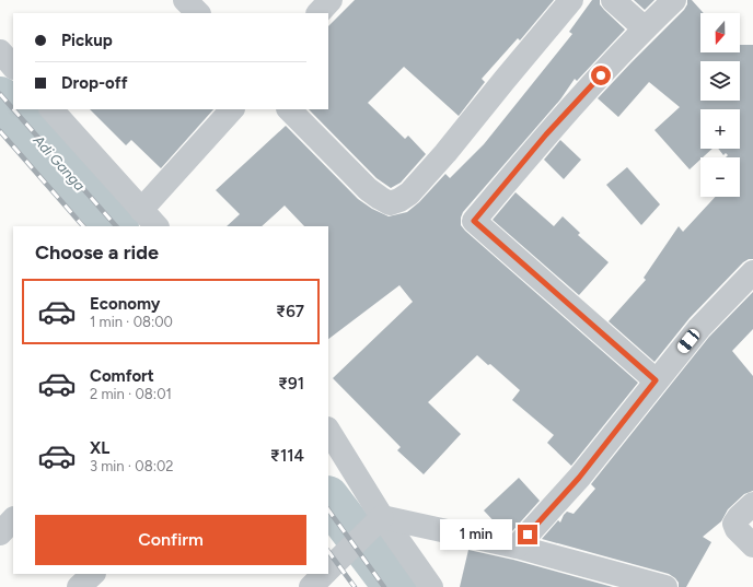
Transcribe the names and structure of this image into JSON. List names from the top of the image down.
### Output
{
  "water": ["Adi Ganga"],
  "north": "bottom",
  "page": {
    "map_buttons": ["+", "−"],
    "banner": ["Pickup", "Drop-off"],
    "heading": "Choose a ride",
    "list": [
      {
        "name": "Economy",
        "note": "1 min · 08:00",
        "value": "₹67"
      },
      {
        "name": "Comfort",
        "note": "2 min · 08:01",
        "value": "₹91"
      },
      {
        "name": "XL",
        "note": "3 min · 08:02",
        "value": "₹114"
      }
    ],
    "buttons": "Confirm",
    "bubble": "1 min"
  }
}
